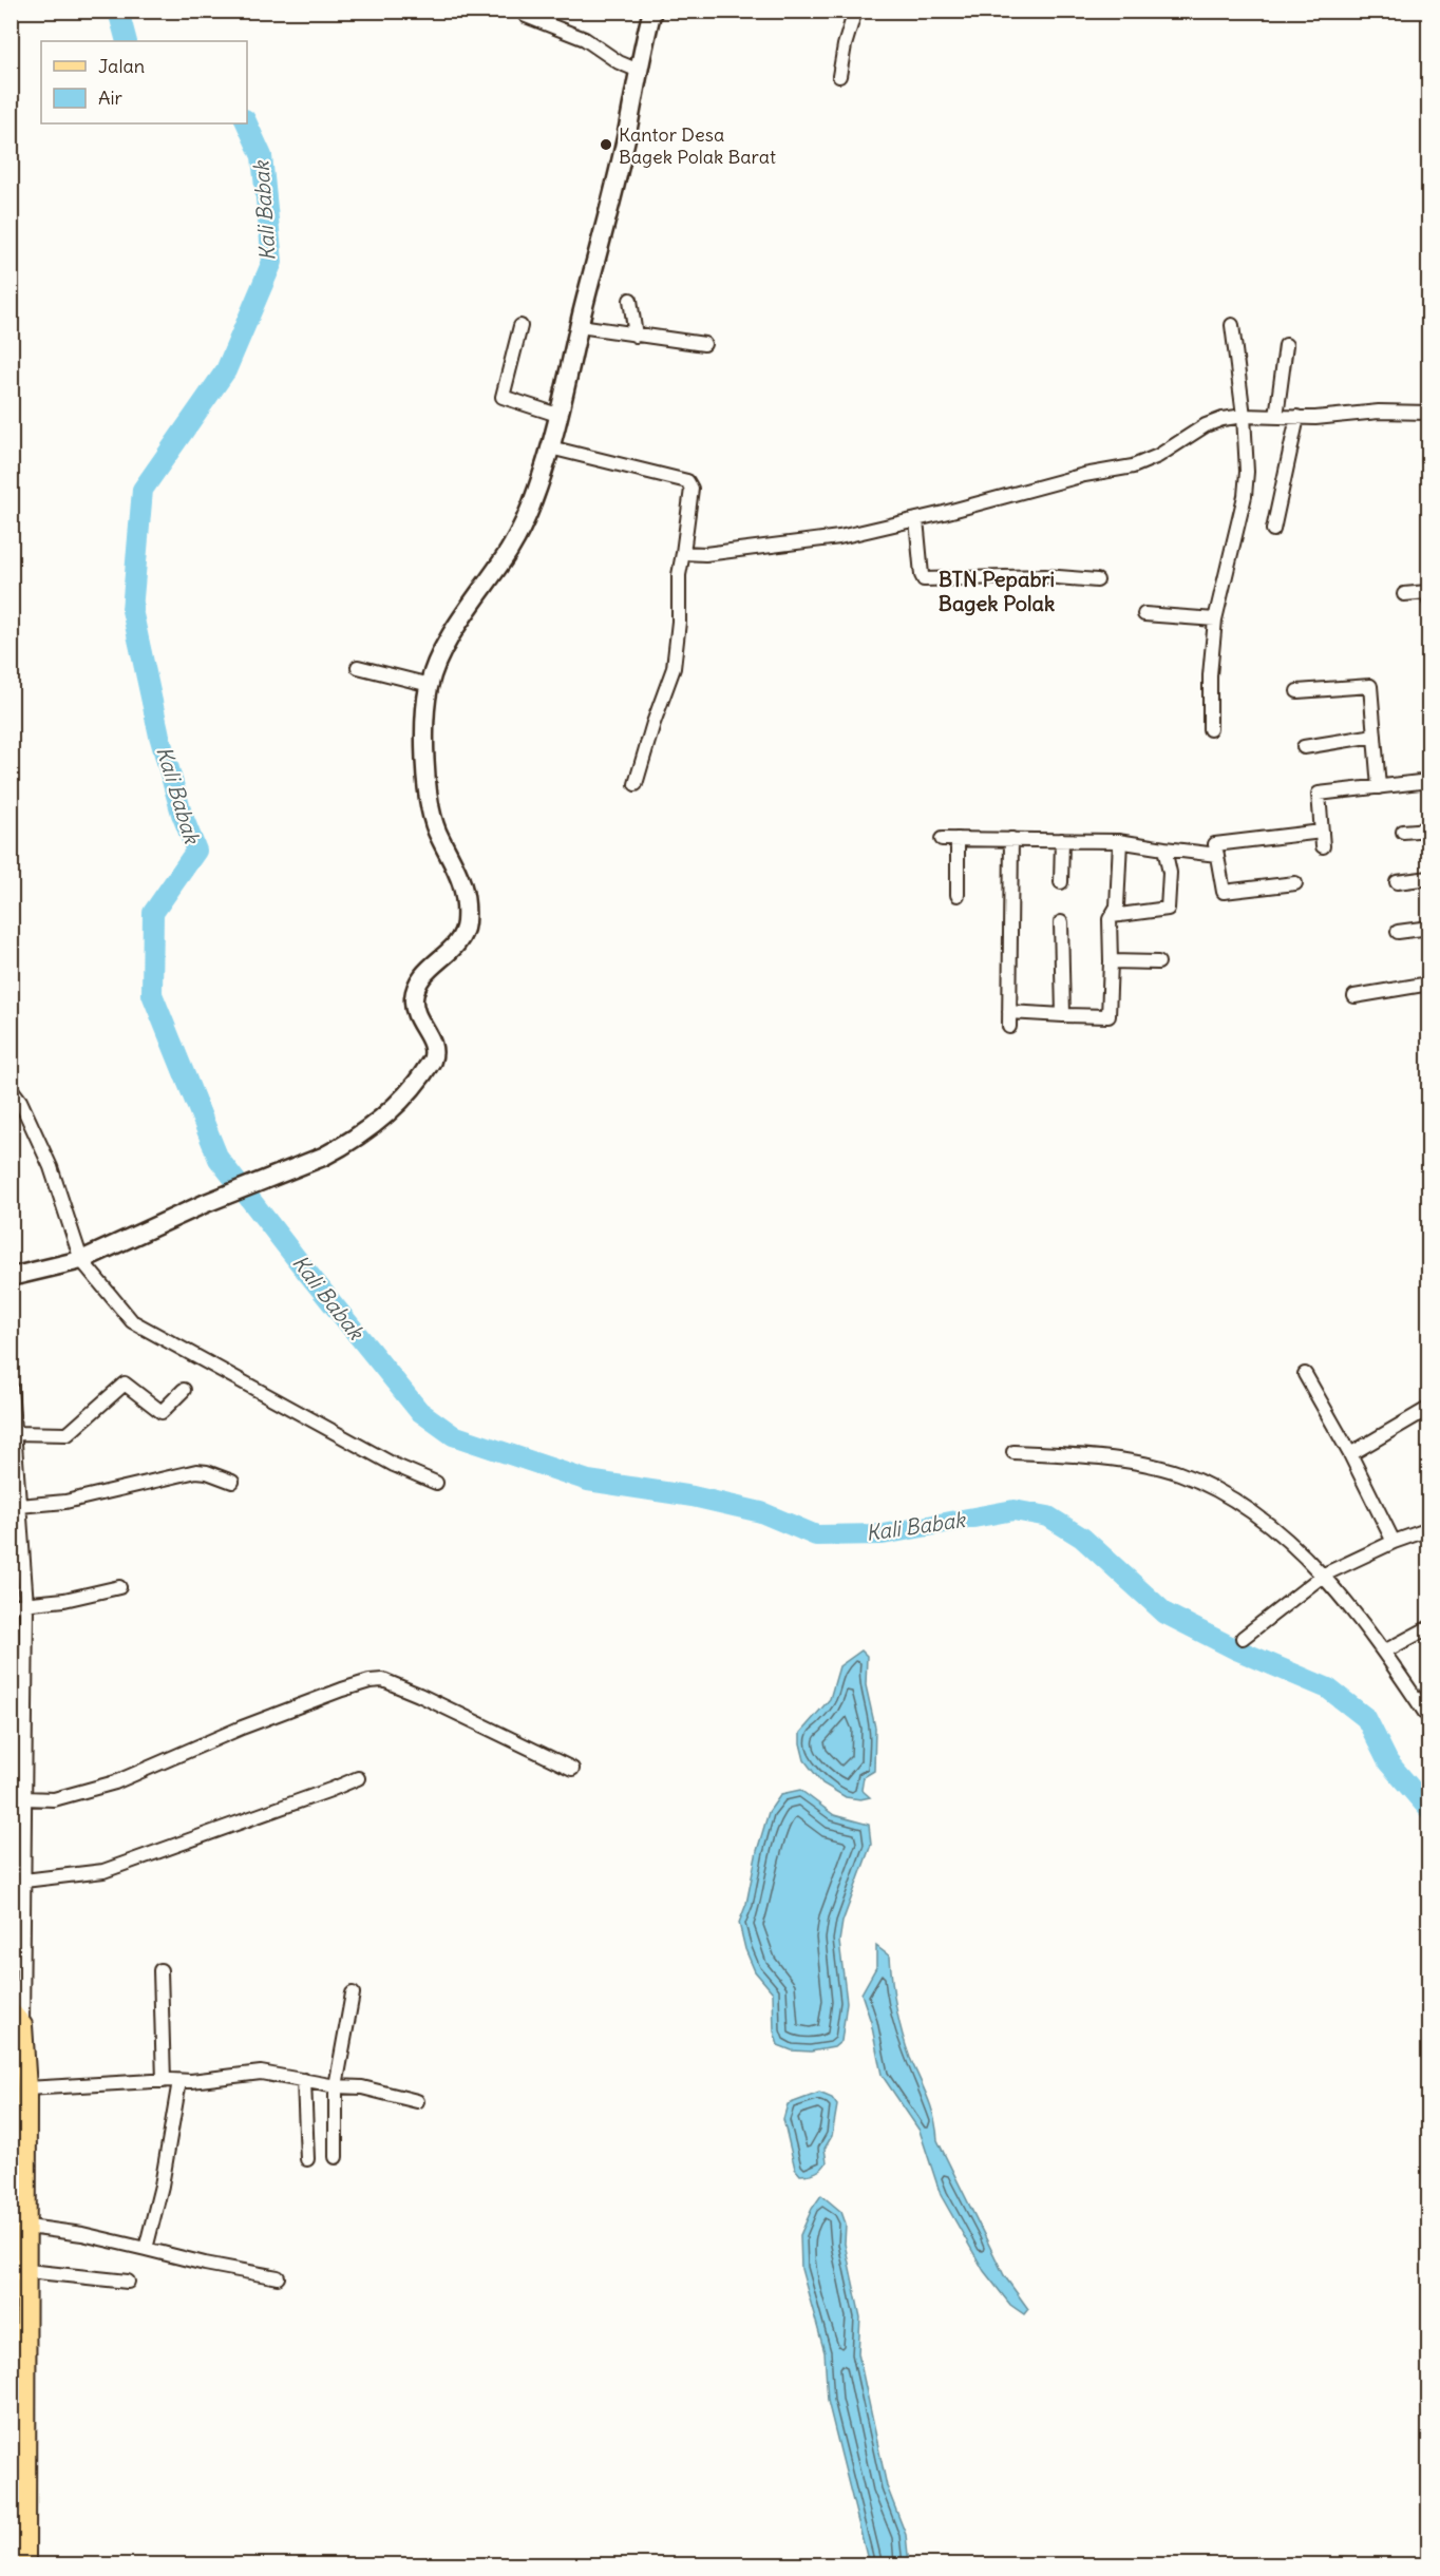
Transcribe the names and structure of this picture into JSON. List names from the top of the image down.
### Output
{
  "districts": ["BTN Pepabri Bagek Polak"],
  "water": ["Kali Babak"],
  "places": ["Kantor Desa Bagek Polak Barat"],
  "legend": ["Jalan", "Air"]
}
